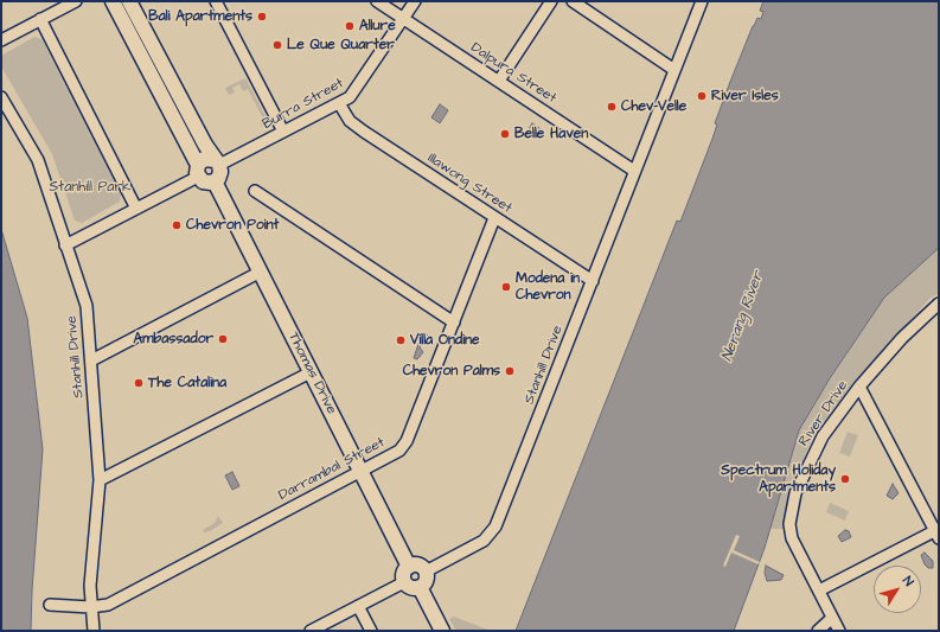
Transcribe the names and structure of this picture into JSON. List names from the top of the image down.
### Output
{
  "streets": {
    "main road": ["Thomas Drive"],
    "street": [
      "Dalpura Street",
      "Burra Street",
      "Illawong Street",
      "Stanhill Drive",
      "River Drive",
      "Darrambal Street"
    ]
  },
  "crossings": [
    ["Dalpura Street", "Burra Street"],
    ["Dalpura Street", "Stanhill Drive"],
    ["Burra Street", "Illawong Street"],
    ["Burra Street", "Thomas Drive"],
    ["Illawong Street", "Stanhill Drive"],
    ["Illawong Street", "Darrambal Street"],
    ["Stanhill Drive", "Thomas Drive"],
    ["Stanhill Drive", "Darrambal Street"],
    ["Thomas Drive", "Darrambal Street"]
  ],
  "water": ["Nerang River"],
  "parks": ["Stanhill Park"],
  "places": [
    "Bali Apartments",
    "Allure",
    "Le Que Quarter",
    "River Isles",
    "Chev-Velle",
    "Belle Haven",
    "Chevron Point",
    "Modena in Chevron",
    "Ambassador",
    "Villa Ondine",
    "Chevron Palms",
    "The Catalina",
    "Spectrum Holiday Apartments"
  ],
  "north": "top right"
}
